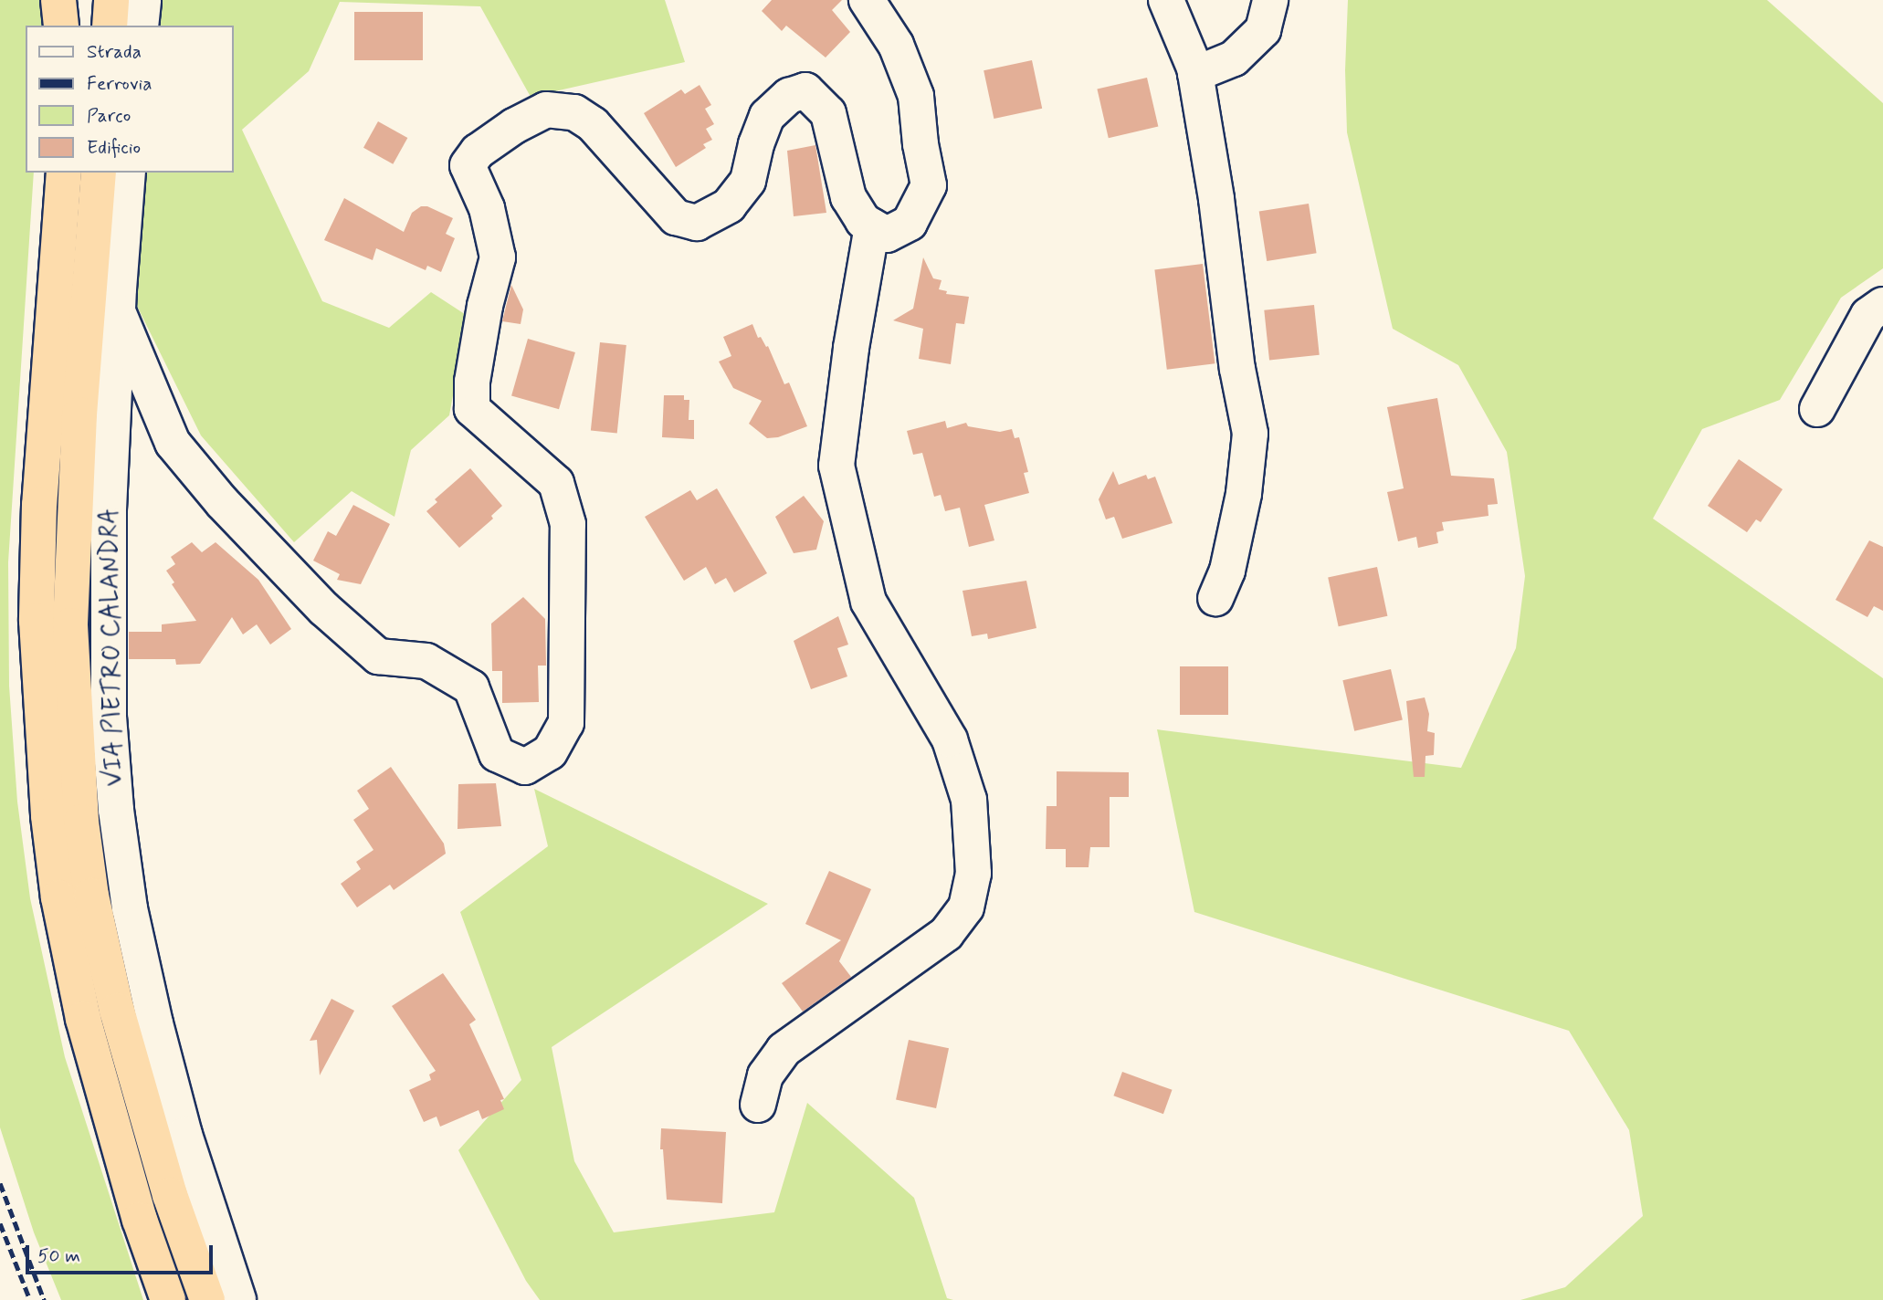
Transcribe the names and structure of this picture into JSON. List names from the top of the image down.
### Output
{
  "streets": {
    "street": ["VIA PIETRO CALANDRA"]
  },
  "legend": [
    "Strada",
    "Ferrovia",
    "Parco",
    "Edificio"
  ],
  "scale_bar": "50 m"
}
